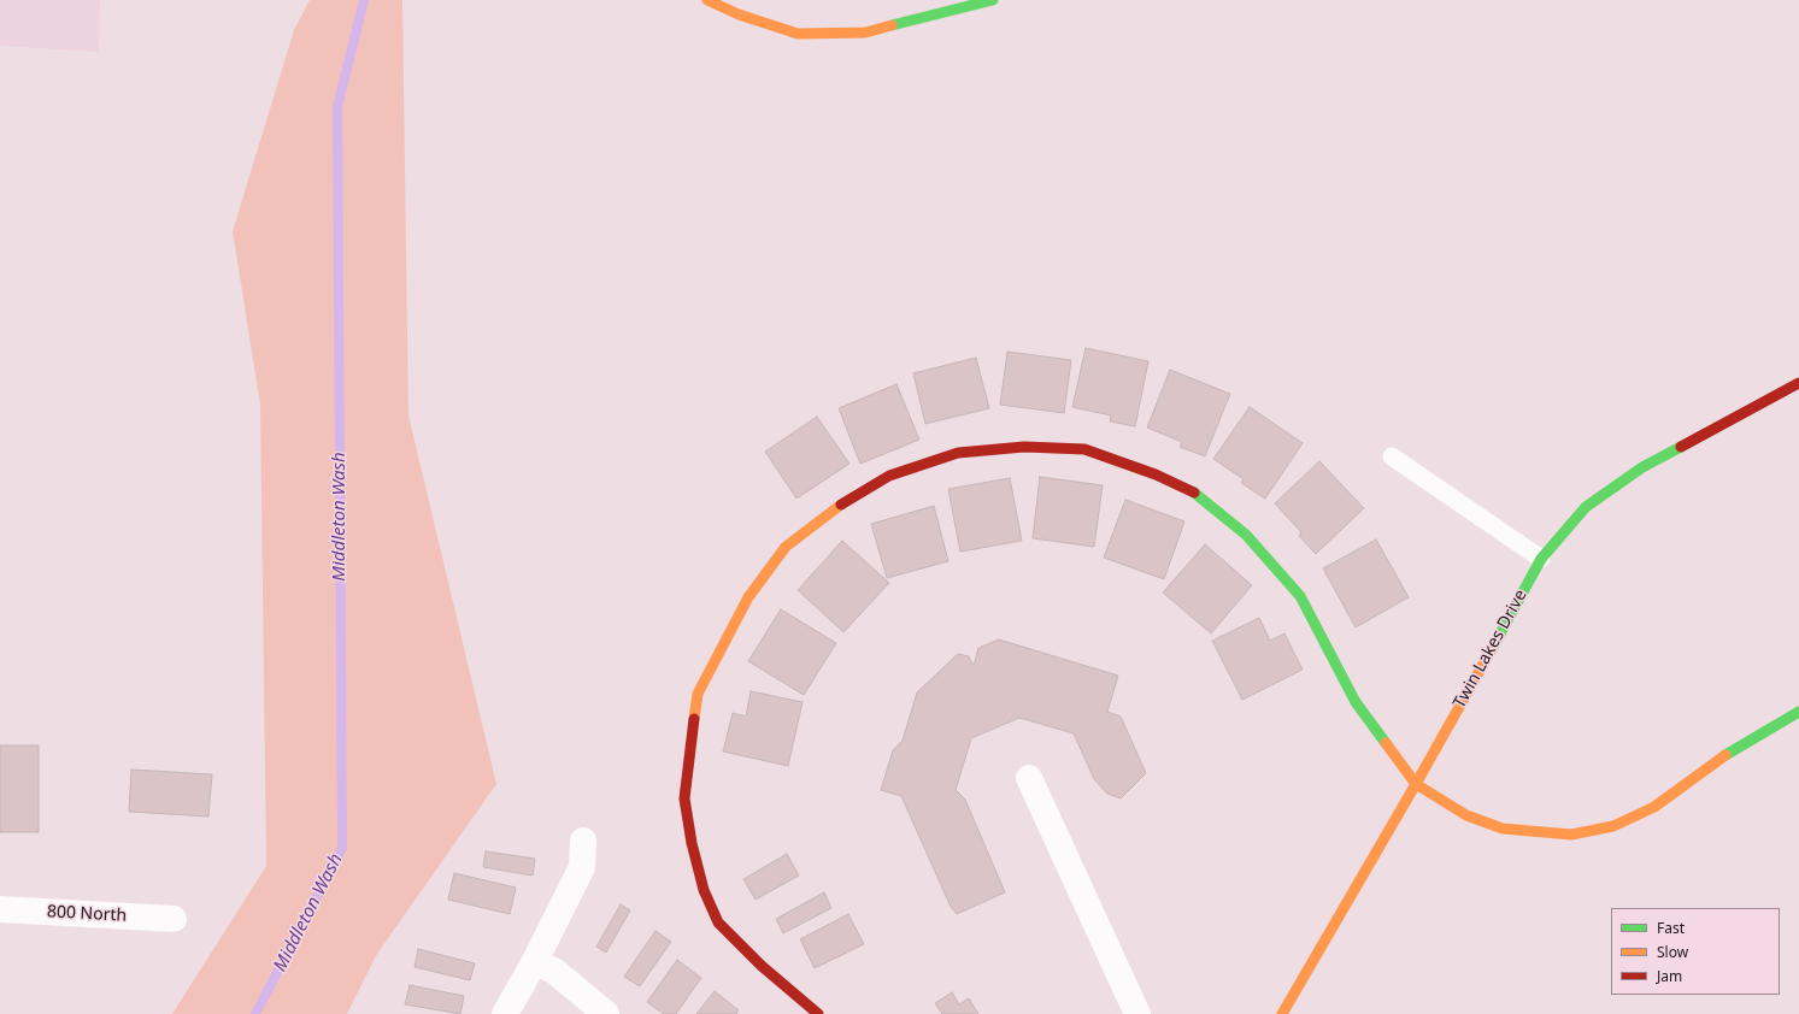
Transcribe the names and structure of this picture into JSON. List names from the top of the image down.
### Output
{
  "streets": {
    "street": ["Twin Lakes Drive", "800 North"]
  },
  "water": ["Middleton Wash"],
  "legend": ["Fast", "Slow", "Jam"]
}
